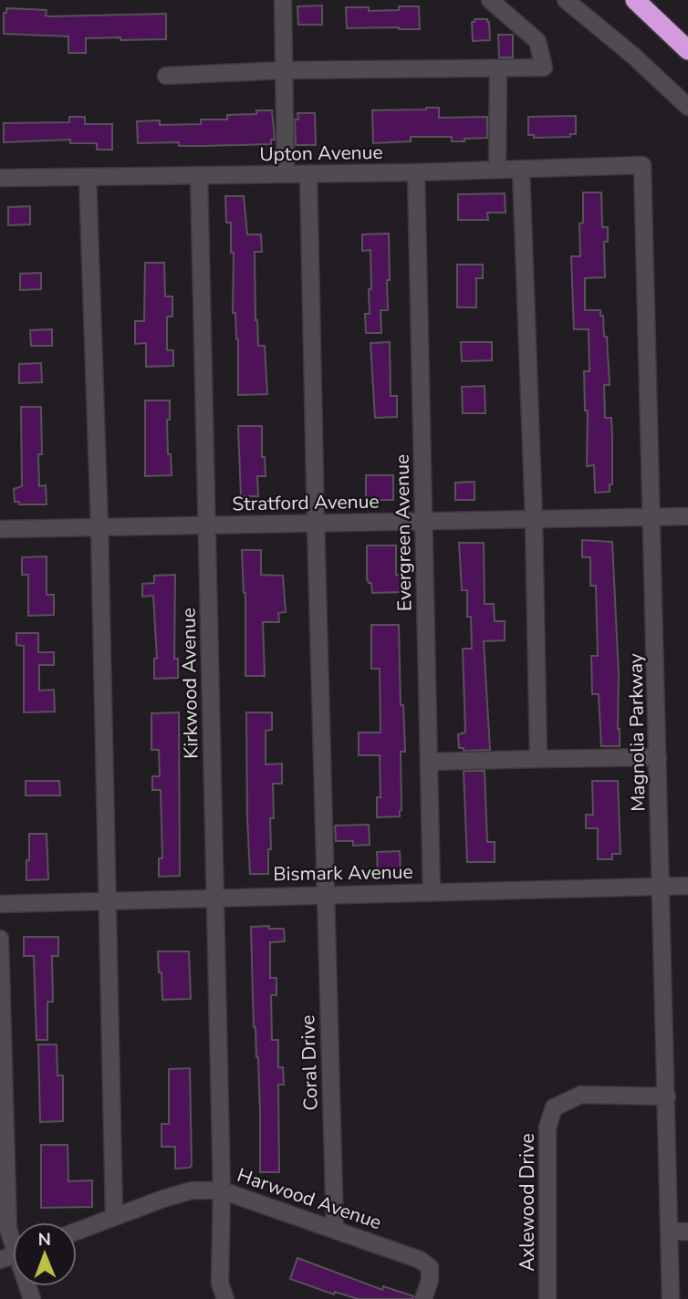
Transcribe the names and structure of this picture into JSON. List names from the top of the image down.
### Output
{
  "streets": {
    "street": [
      "Upton Avenue",
      "Stratford Avenue",
      "Evergreen Avenue",
      "Kirkwood Avenue",
      "Magnolia Parkway",
      "Bismark Avenue",
      "Coral Drive",
      "Harwood Avenue",
      "Axlewood Drive"
    ]
  },
  "crossings": [
    ["Upton Avenue", "Evergreen Avenue"],
    ["Upton Avenue", "Kirkwood Avenue"],
    ["Upton Avenue", "Magnolia Parkway"],
    ["Upton Avenue", "Coral Drive"],
    ["Stratford Avenue", "Evergreen Avenue"],
    ["Stratford Avenue", "Kirkwood Avenue"],
    ["Stratford Avenue", "Magnolia Parkway"],
    ["Stratford Avenue", "Coral Drive"],
    ["Evergreen Avenue", "Bismark Avenue"],
    ["Kirkwood Avenue", "Bismark Avenue"],
    ["Kirkwood Avenue", "Harwood Avenue"],
    ["Magnolia Parkway", "Bismark Avenue"],
    ["Magnolia Parkway", "Axlewood Drive"],
    ["Bismark Avenue", "Coral Drive"],
    ["Coral Drive", "Harwood Avenue"]
  ],
  "north": "top"
}
